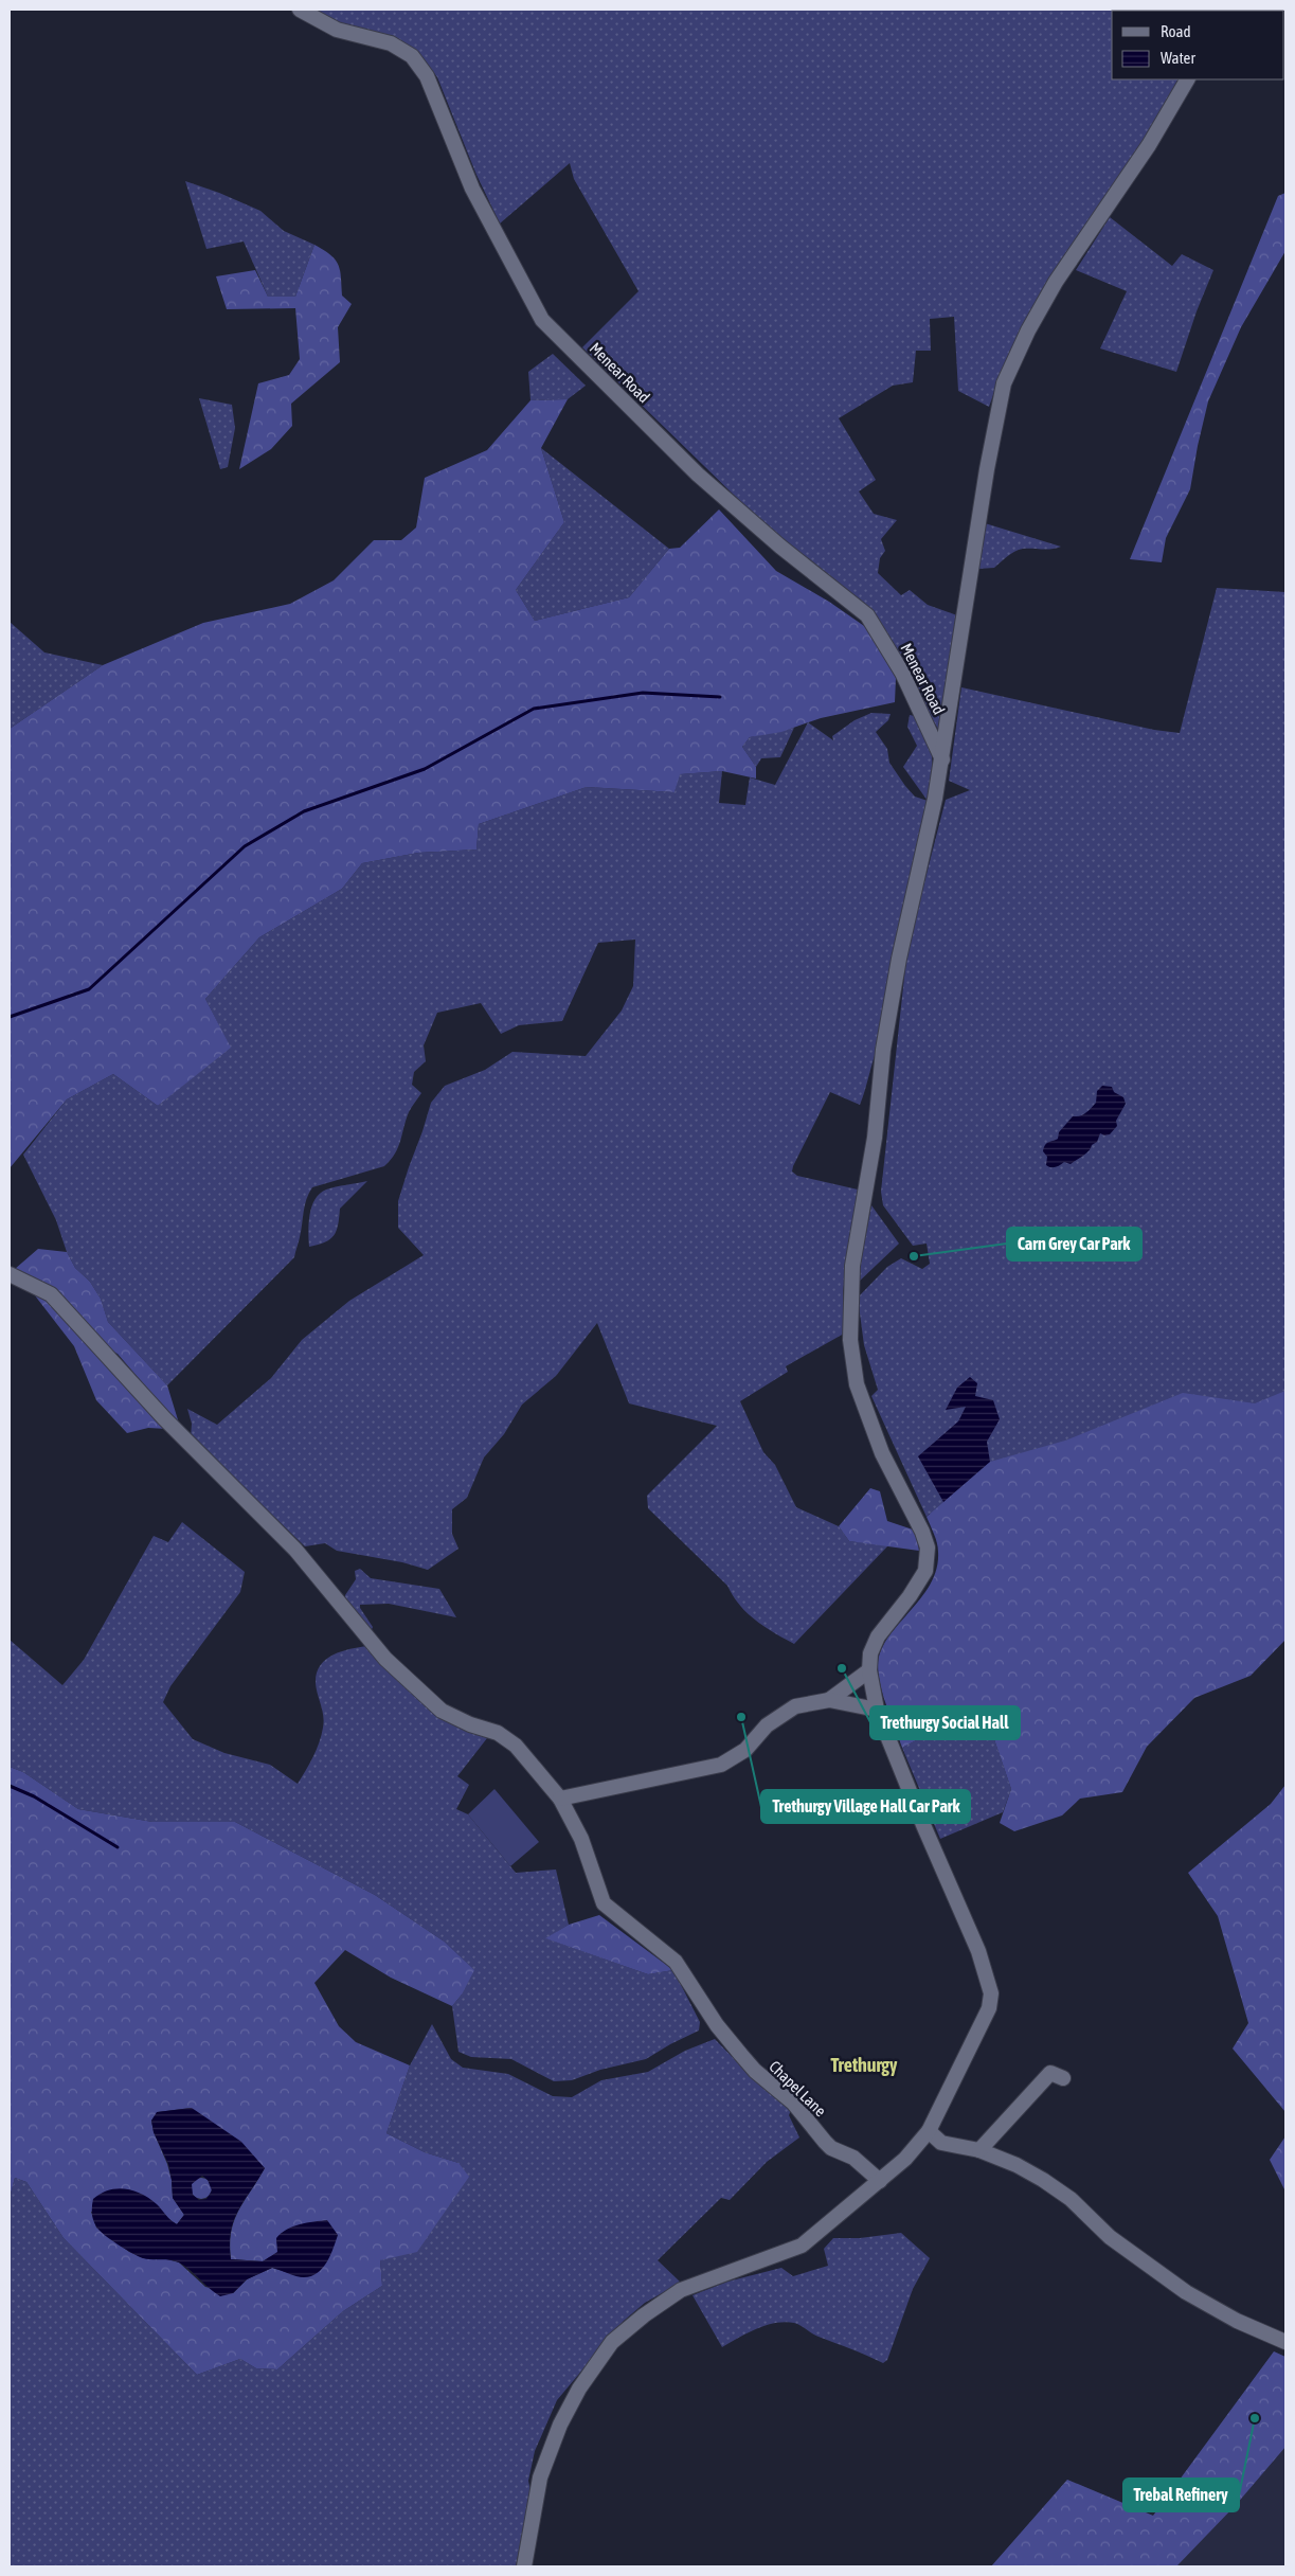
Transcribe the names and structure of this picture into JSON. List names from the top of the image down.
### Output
{
  "streets": {
    "street": ["Menear Road", "Chapel Lane"]
  },
  "districts": ["Trethurgy"],
  "places": [
    "Carn Grey Car Park",
    "Trethurgy Social Hall",
    "Trethurgy Village Hall Car Park",
    "Trebal Refinery"
  ],
  "legend": ["Road", "Water"]
}
